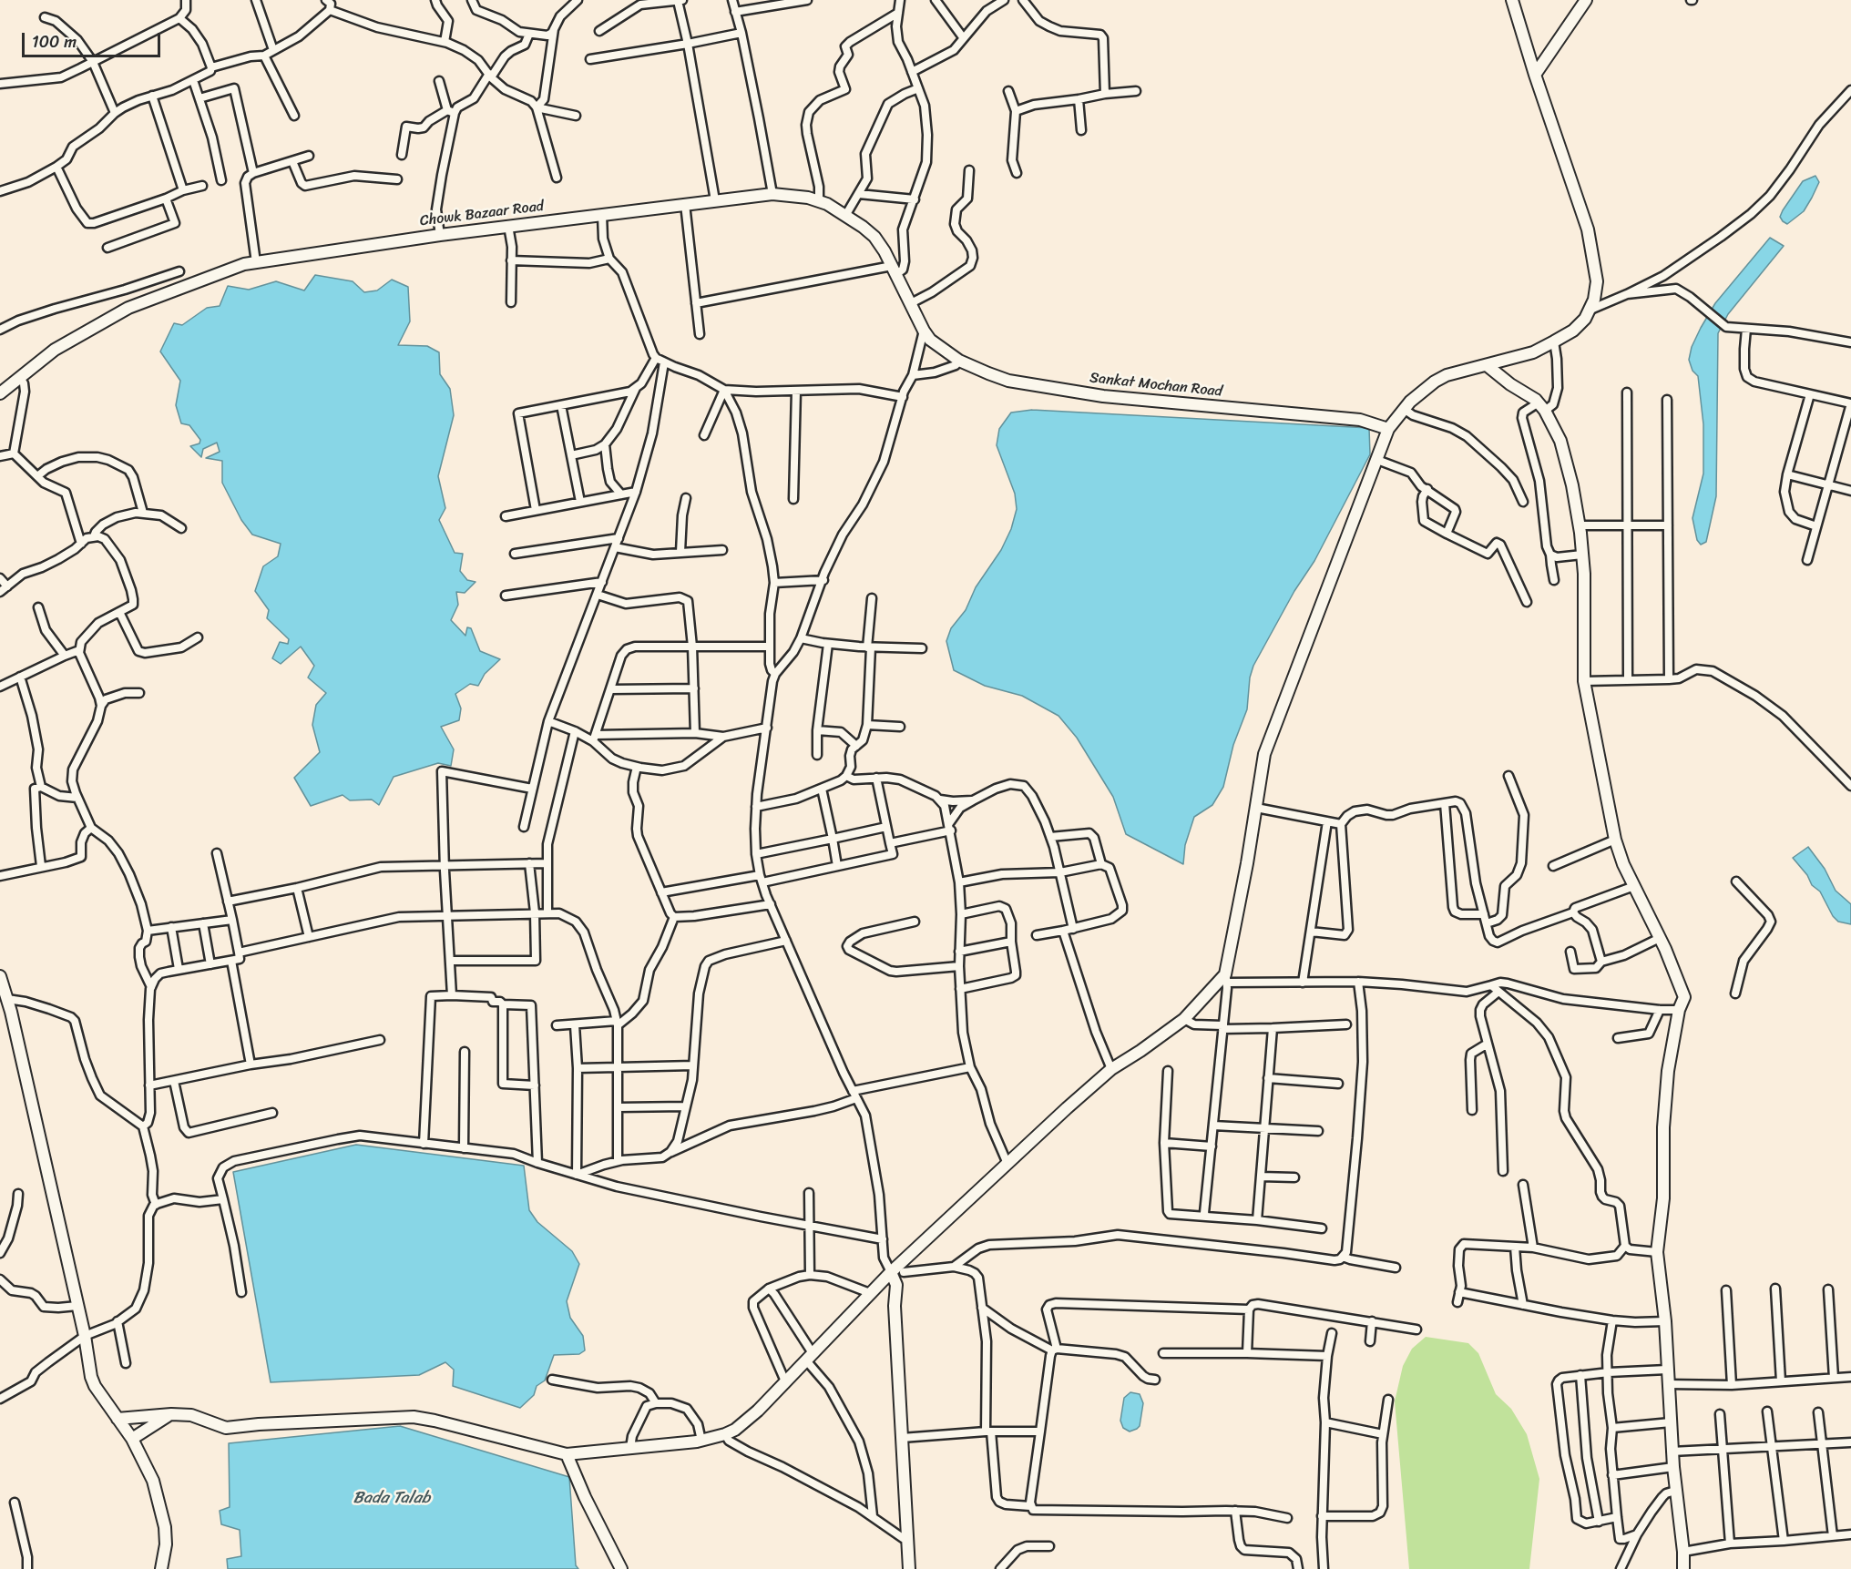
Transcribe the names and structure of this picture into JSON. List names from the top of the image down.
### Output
{
  "streets": {
    "main road": ["Chowk Bazaar Road", "Sankat Mochan Road"]
  },
  "crossings": [
    ["Chowk Bazaar Road", "Sankat Mochan Road"]
  ],
  "water": ["Bada Talab"],
  "scale_bar": "100 m"
}
